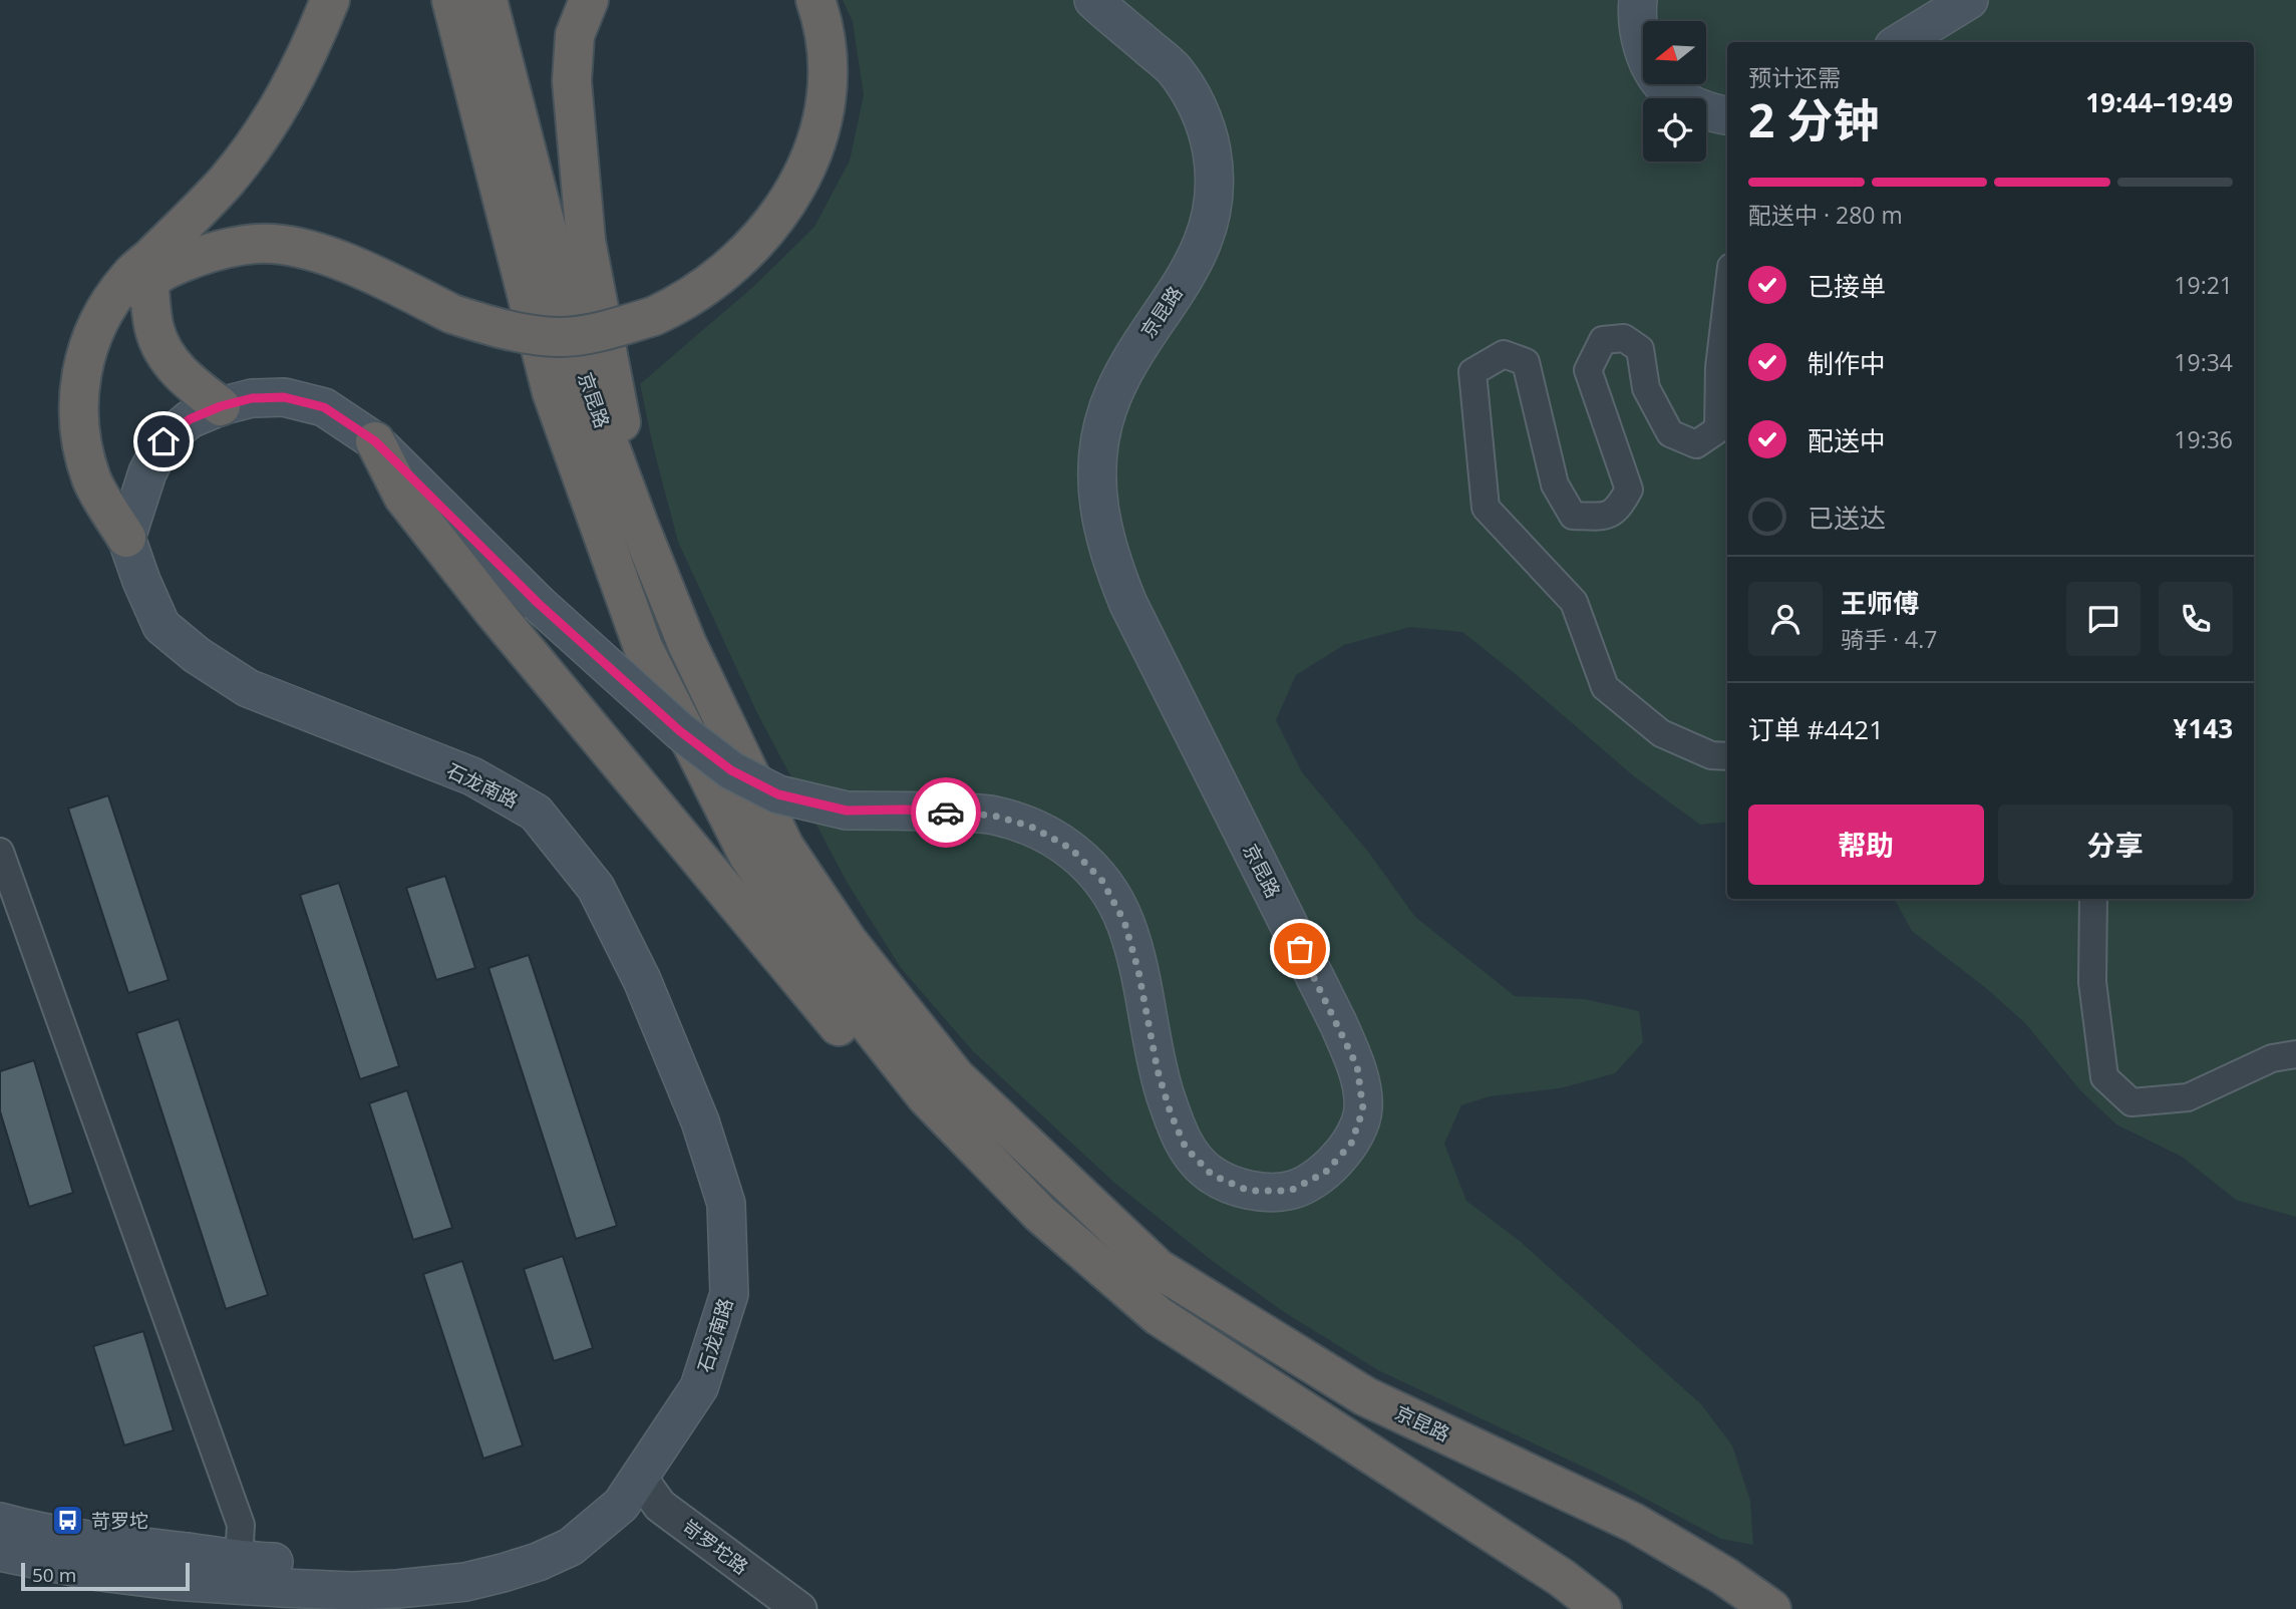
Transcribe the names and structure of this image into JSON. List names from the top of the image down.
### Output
{
  "streets": {
    "highway": ["京昆路"],
    "main road": ["石龙南路"],
    "street": ["岢罗坨路"]
  },
  "crossings": [
    ["石龙南路", "岢罗坨路"]
  ],
  "places": {
    "bus stop": ["苛罗坨"]
  },
  "scale_bar": "50 m",
  "north": "left",
  "page": {
    "heading": ["2 分钟", "预计还需", "19:44–19:49"],
    "panel": [
      "王师傅",
      "骑手 · 4.7",
      "订单 #4421",
      "¥143"
    ],
    "bar": "配送中 · 280 m",
    "list": [
      ["已接单", "19:21"],
      ["制作中", "19:34"],
      ["配送中", "19:36"],
      "已送达"
    ],
    "buttons": ["帮助", "分享"],
    "scale": "50 m"
  }
}
